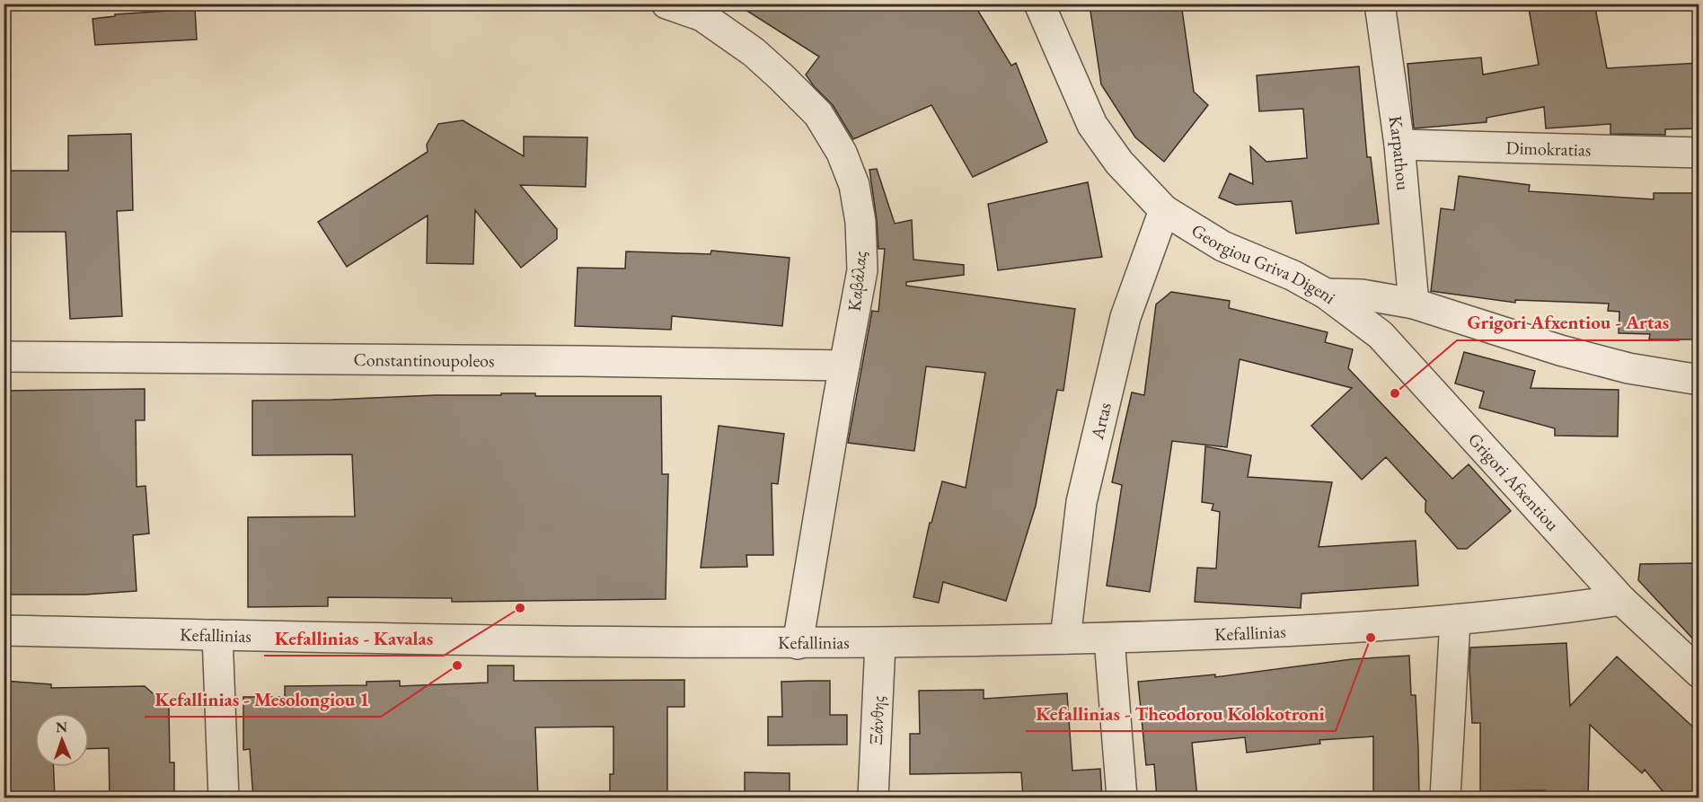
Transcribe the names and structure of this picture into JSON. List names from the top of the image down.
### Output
{
  "streets": {
    "street": [
      "Dimokratias",
      "Karpathou",
      "Georgiou Griva Digeni",
      "Καβάλας",
      "Constantinoupoleos",
      "Artas",
      "Grigori Afxentiou",
      "Kefallinias",
      "Ξάνθης"
    ]
  },
  "crossings": [
    ["Dimokratias", "Karpathou"],
    ["Karpathou", "Georgiou Griva Digeni"],
    ["Georgiou Griva Digeni", "Artas"],
    ["Georgiou Griva Digeni", "Grigori Afxentiou"],
    ["Καβάλας", "Constantinoupoleos"],
    ["Καβάλας", "Kefallinias"],
    ["Artas", "Kefallinias"],
    ["Grigori Afxentiou", "Kefallinias"],
    ["Kefallinias", "Ξάνθης"]
  ],
  "places": [
    "Grigori Afxentiou - Artas",
    "Kefallinias - Kavalas",
    "Kefallinias - Theodorou Kolokotroni",
    "Kefallinias - Mesolongiou 1"
  ],
  "north": "top"
}
